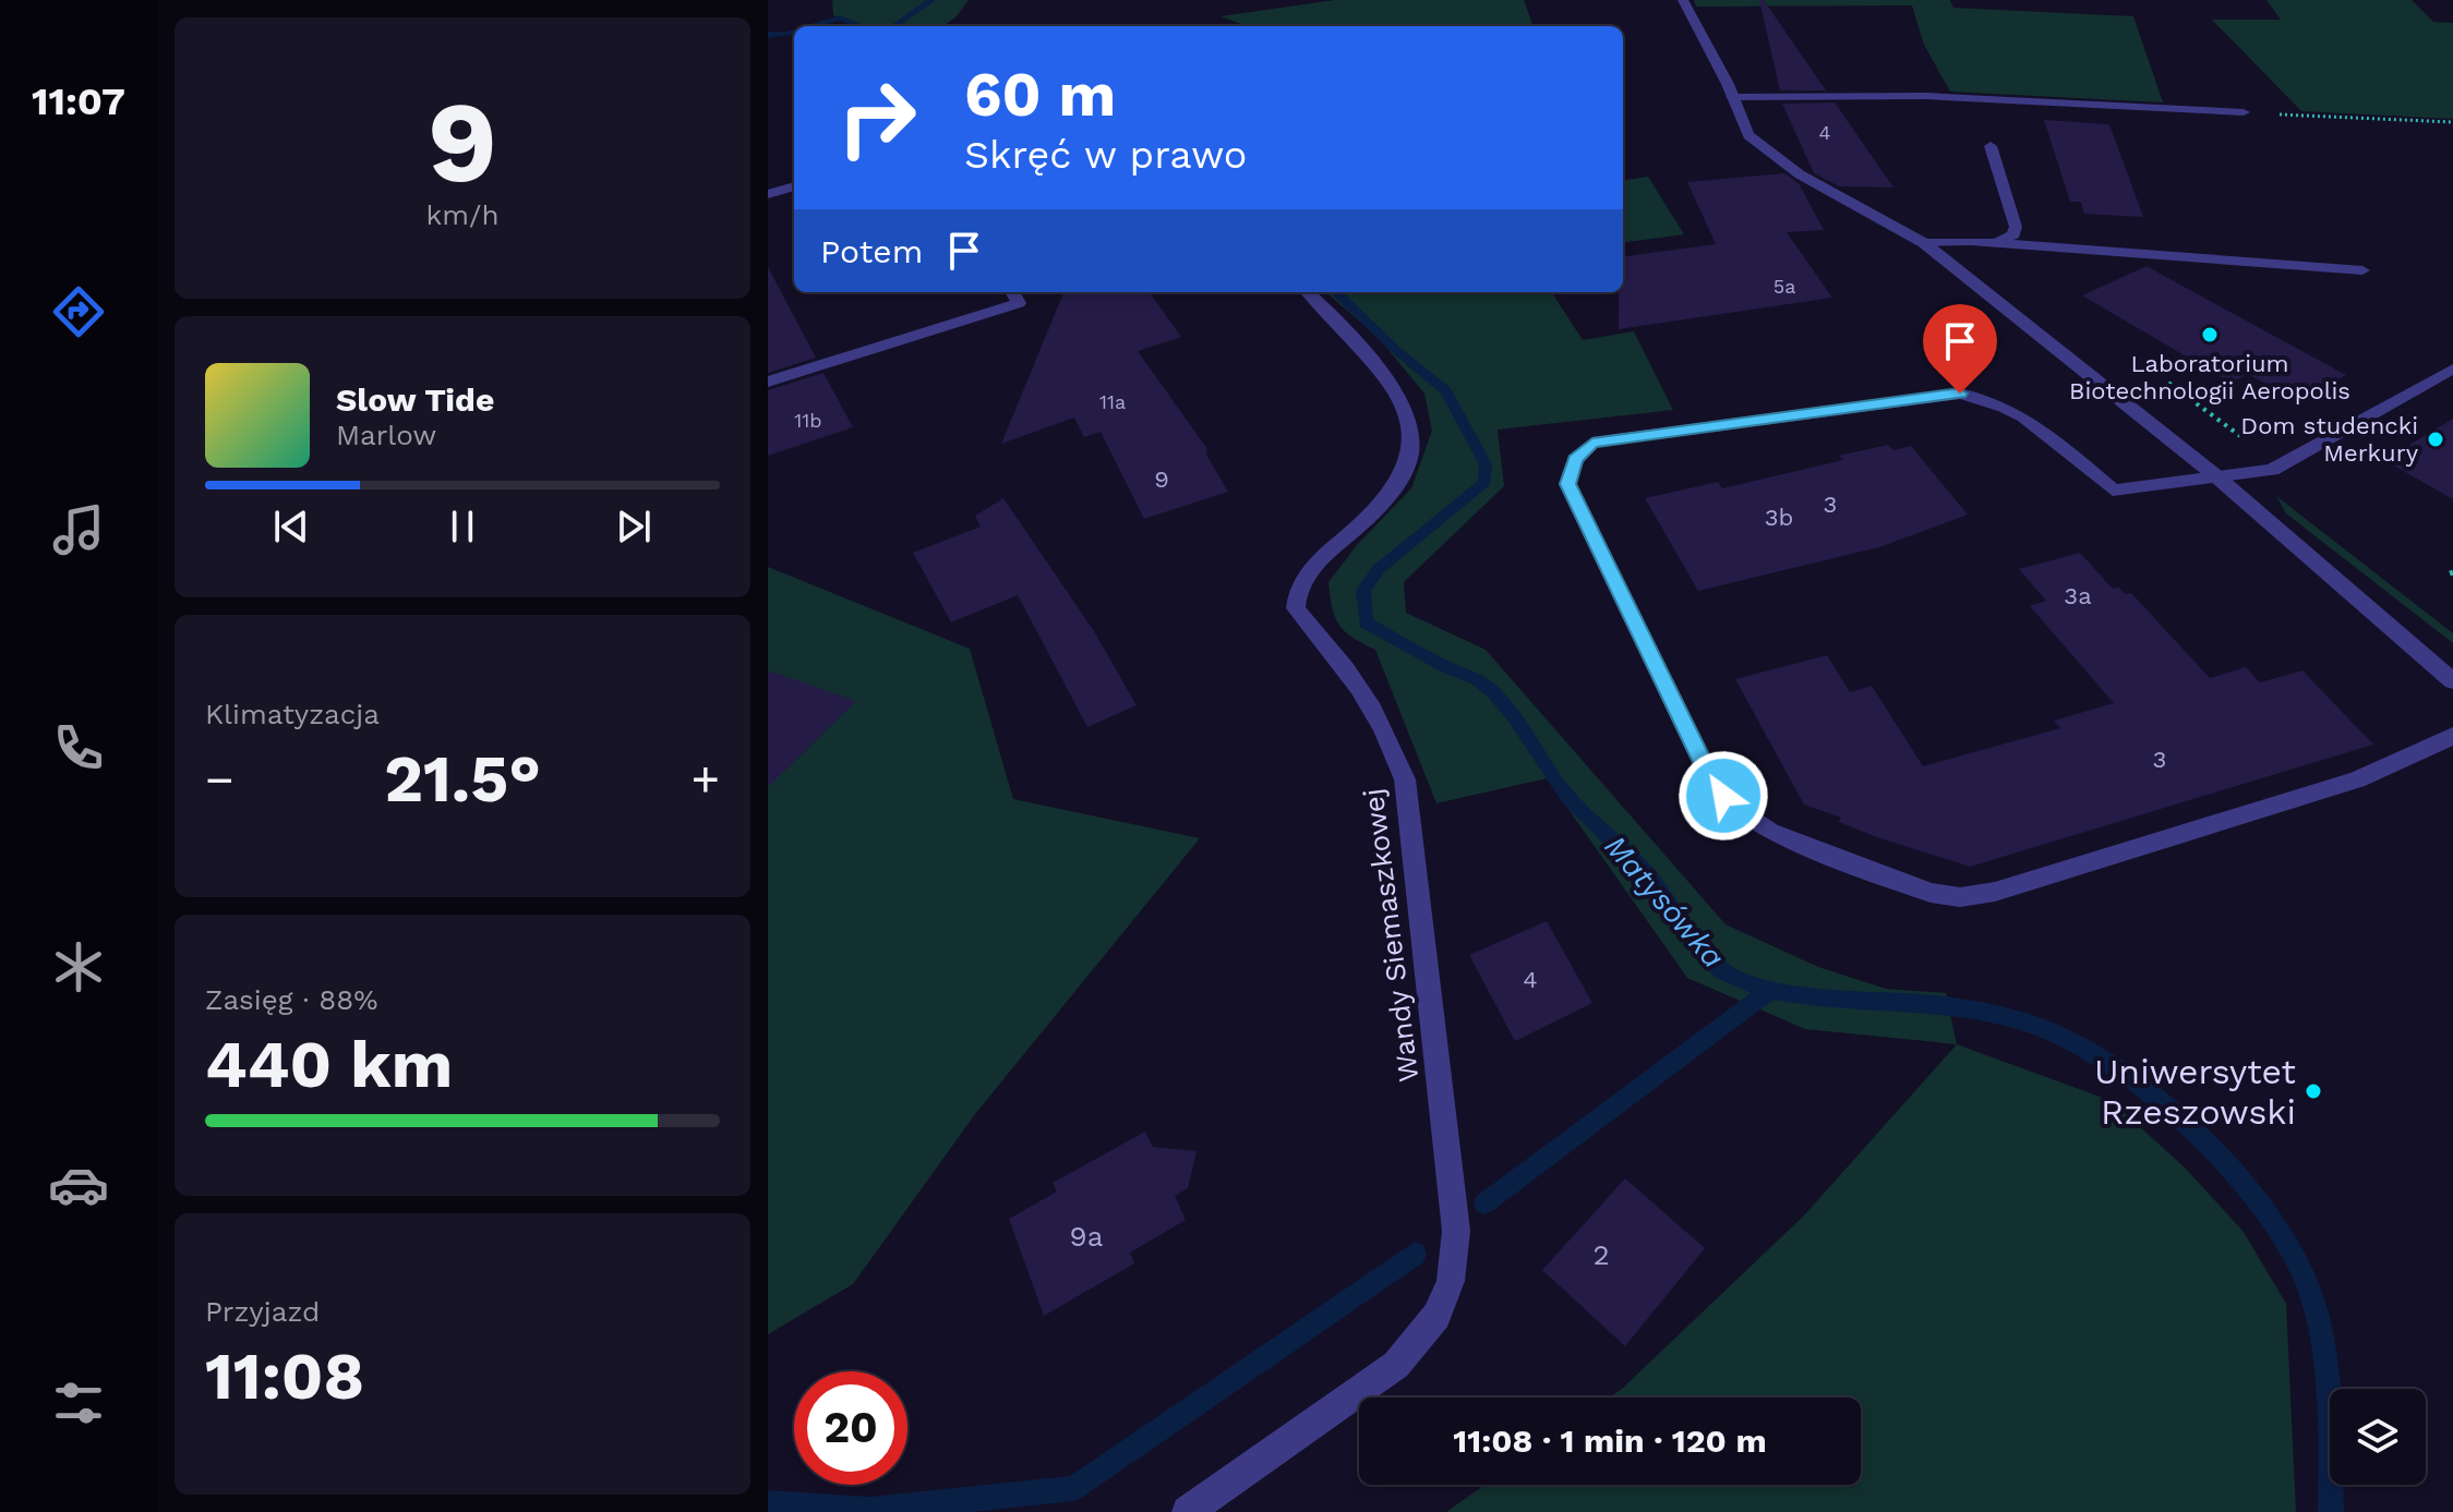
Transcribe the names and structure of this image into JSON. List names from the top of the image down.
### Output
{
  "streets": {
    "street": ["Wandy Siemaszkowej"]
  },
  "water": ["Matysówka"],
  "places": ["Laboratorium Biotechnologii Aeropolis", "Dom studencki Merkury", "Uniwersytet Rzeszowski"],
  "house_numbers": [
    "4",
    "5a",
    "11a",
    "11b",
    "9",
    "3",
    "3b",
    "3a",
    "3",
    "4",
    "9a",
    "2"
  ],
  "page": {
    "tabs": "11:07",
    "tile": [
      ["9", "km/h"],
      "Klimatyzacja",
      ["Zasięg · 88%", "440 km"],
      ["Przyjazd", "11:08"]
    ],
    "turn": ["60 m", "Skręć w prawo"],
    "then": "Potem",
    "song": ["Slow Tide", "Marlow"],
    "heat": ["−", "21.5°", "+"],
    "limit": "20",
    "trip": "11:08 · 1 min · 120 m"
  }
}
